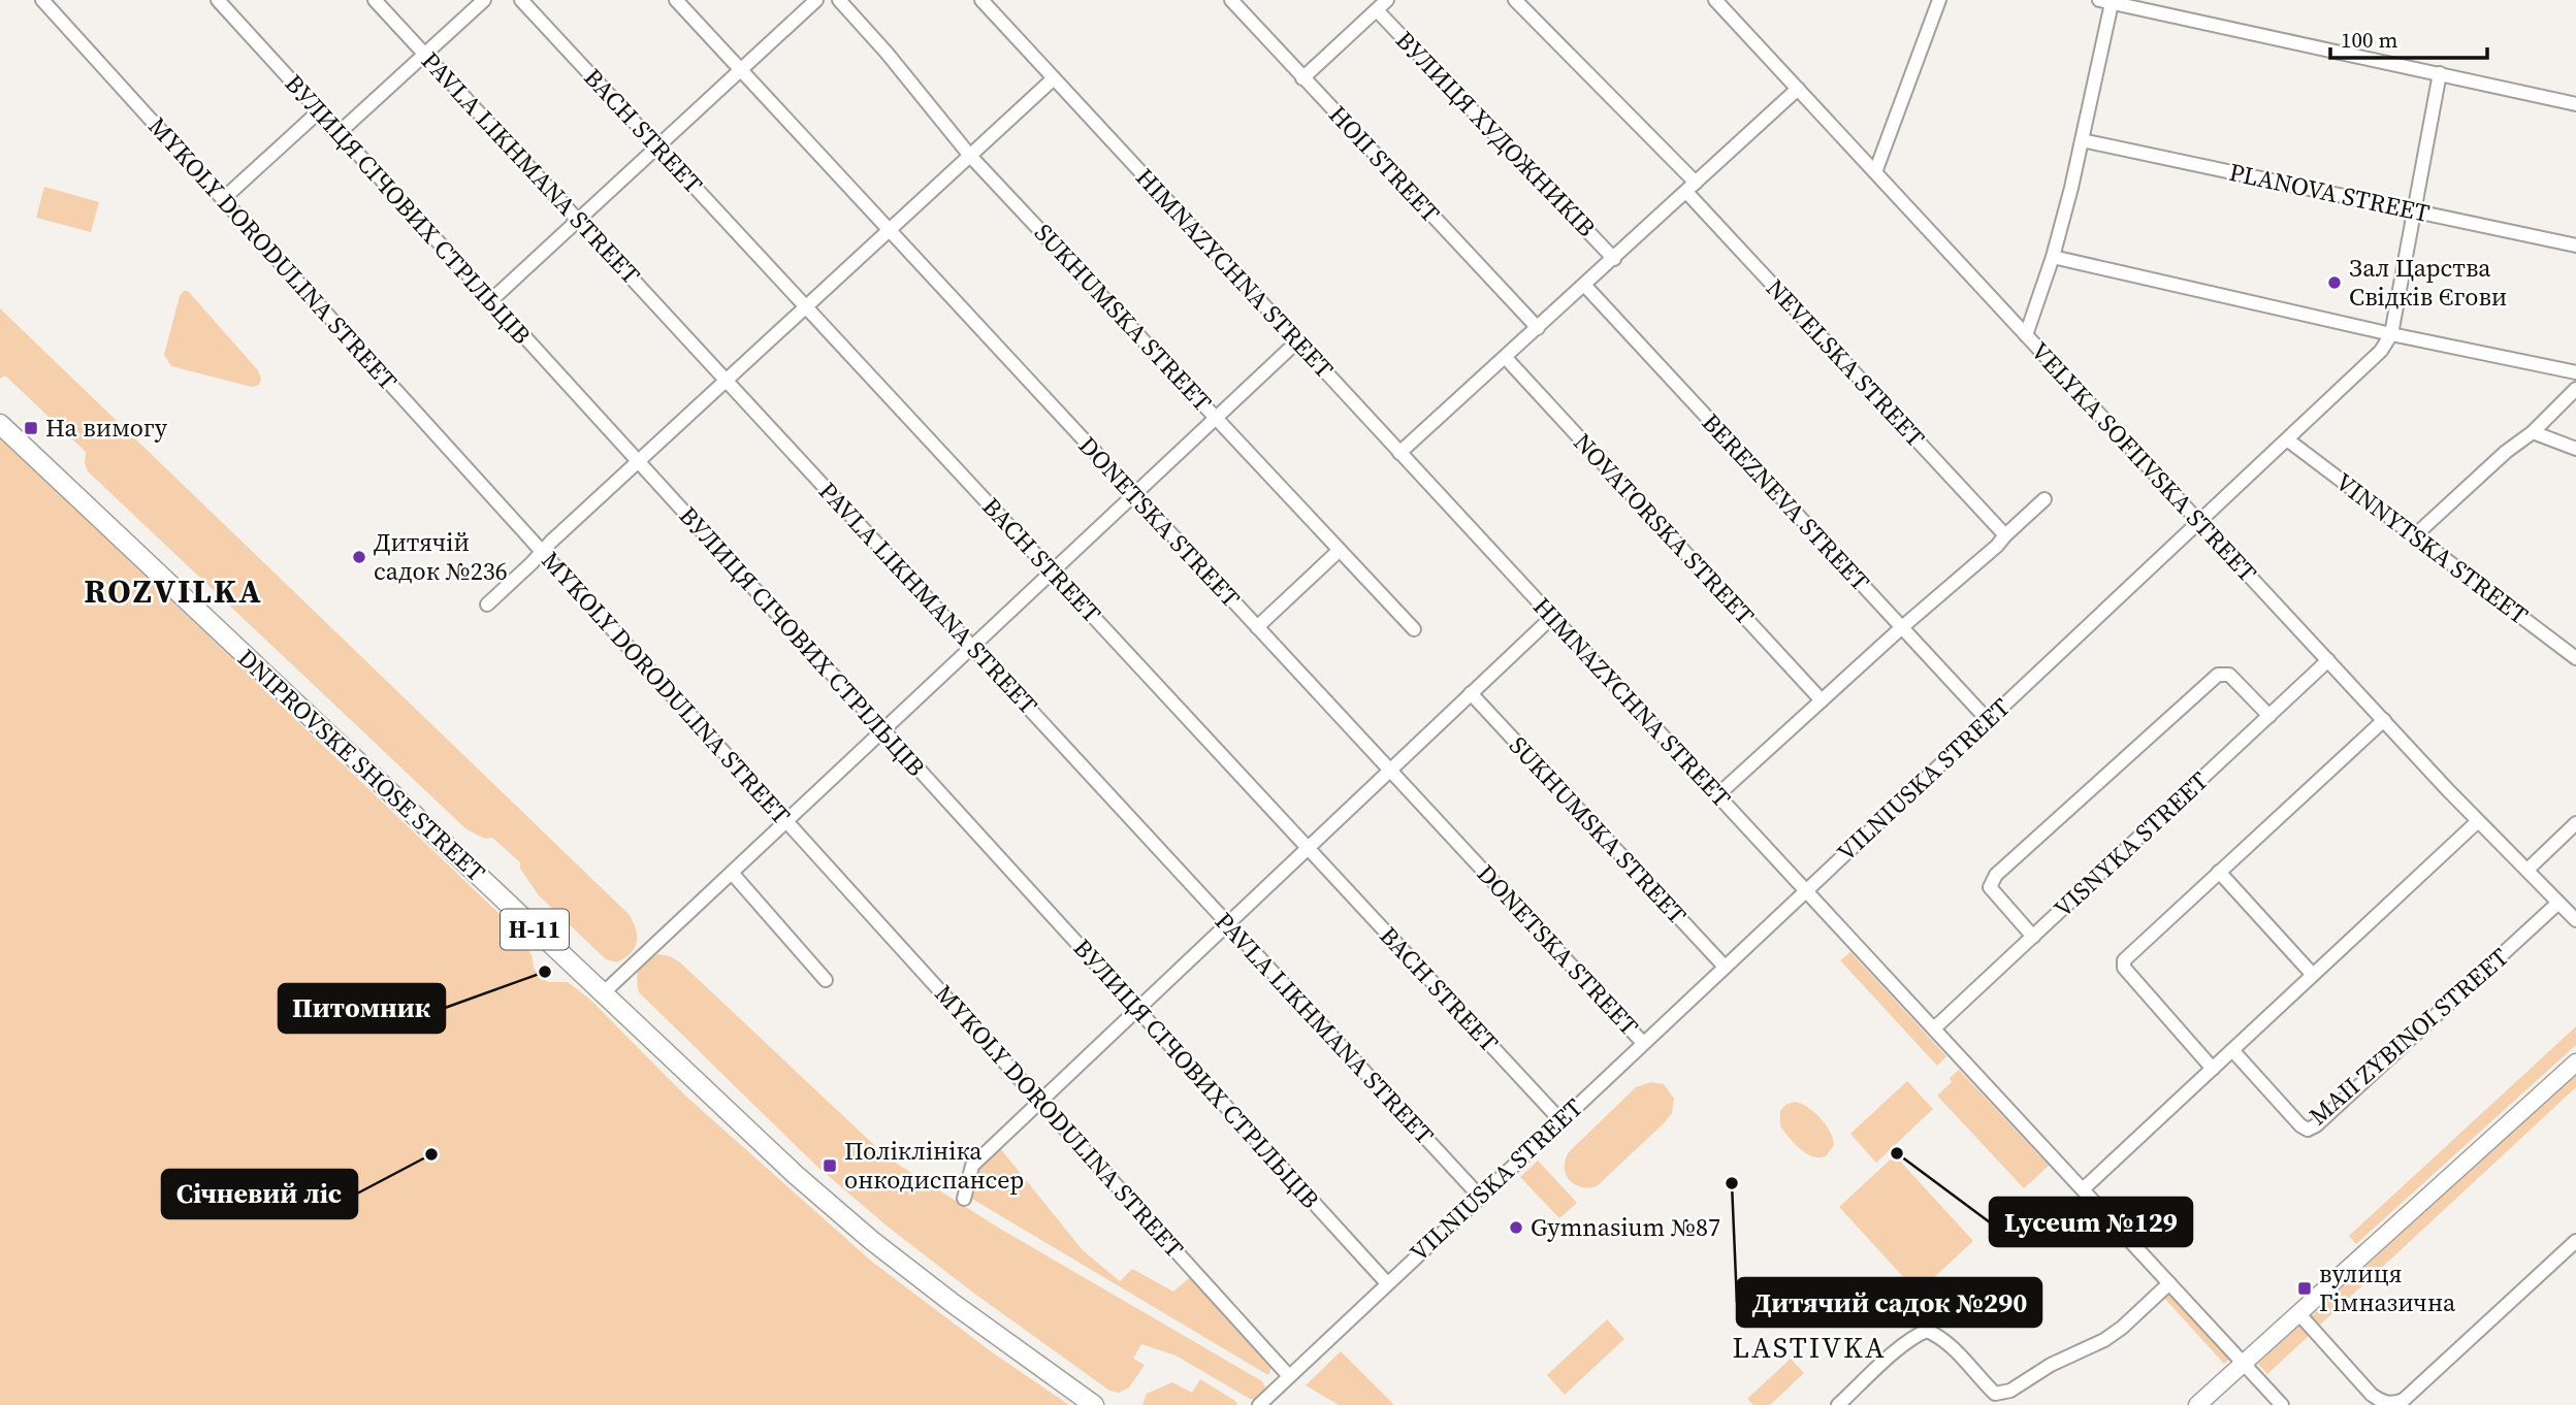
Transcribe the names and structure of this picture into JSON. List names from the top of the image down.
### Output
{
  "streets": {
    "main road": ["DNIPROVSKE SHOSE STREET", "Н-11"],
    "street": [
      "BACH STREET",
      "ВУЛИЦЯ ХУДОЖНИКІВ",
      "HOII STREET",
      "PAVLA LIKHMANA STREET",
      "PLANOVA STREET",
      "ВУЛИЦЯ СІЧОВИХ СТРІЛЬЦІВ",
      "MYKOLY DORODULINA STREET",
      "HIMNAZYCHNA STREET",
      "SUKHUMSKA STREET",
      "NEVELSKA STREET",
      "VELYKA SOFIIVSKA STREET",
      "BEREZNEVA STREET",
      "DONETSKA STREET",
      "NOVATORSKA STREET",
      "VINNYTSKA STREET",
      "VILNIUSKA STREET",
      "VISNYKA STREET",
      "MAII ZYBINOI STREET"
    ]
  },
  "crossings": [
    ["BACH STREET", "VILNIUSKA STREET"],
    ["PAVLA LIKHMANA STREET", "VILNIUSKA STREET"],
    ["PLANOVA STREET", "VILNIUSKA STREET"],
    ["ВУЛИЦЯ СІЧОВИХ СТРІЛЬЦІВ", "VILNIUSKA STREET"],
    ["MYKOLY DORODULINA STREET", "VILNIUSKA STREET"],
    ["HIMNAZYCHNA STREET", "VILNIUSKA STREET"],
    ["HIMNAZYCHNA STREET", "VISNYKA STREET"],
    ["SUKHUMSKA STREET", "VILNIUSKA STREET"],
    ["VELYKA SOFIIVSKA STREET", "VILNIUSKA STREET"],
    ["VELYKA SOFIIVSKA STREET", "VISNYKA STREET"],
    ["VELYKA SOFIIVSKA STREET", "MAII ZYBINOI STREET"],
    ["BEREZNEVA STREET", "VILNIUSKA STREET"],
    ["DONETSKA STREET", "VILNIUSKA STREET"],
    ["VINNYTSKA STREET", "VILNIUSKA STREET"]
  ],
  "districts": ["ROZVILKA", "LASTIVKA"],
  "places": {
    "other": [
      "Зал Царства Свідків Єгови",
      "Дитячій садок №236",
      "Питомник",
      "Lyceum №129",
      "Січневий ліс",
      "Дитячий садок №290",
      "Gymnasium №87"
    ],
    "transit": ["На вимогу", "Поліклініка онкодиспансер", "вулиця Гімназична"]
  },
  "scale_bar": "100 m"
}
